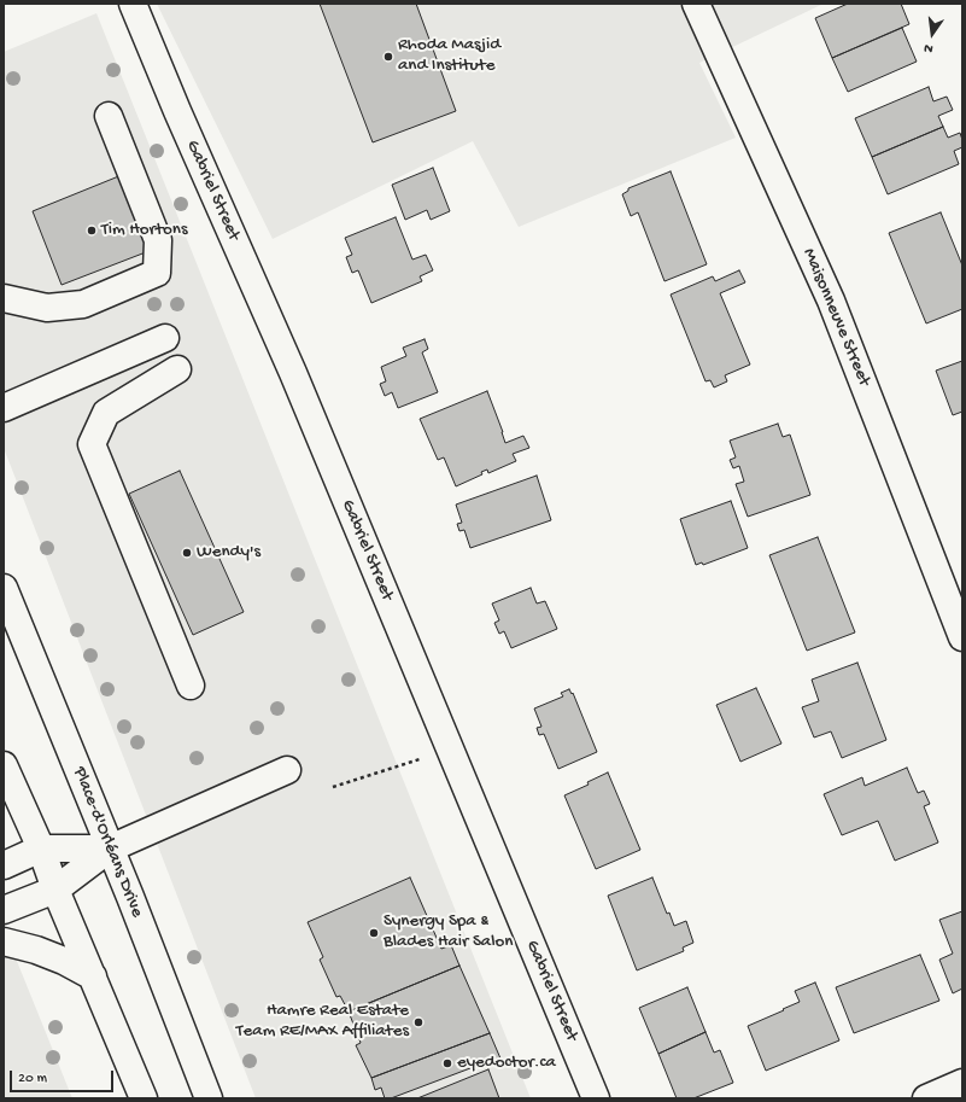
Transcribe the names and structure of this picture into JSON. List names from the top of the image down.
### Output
{
  "streets": {
    "street": ["Gabriel Street", "Maisonneuve Street", "Place-d'Orléans Drive"]
  },
  "places": [
    "Rhoda Masjid and Institute",
    "Tim Hortons",
    "Wendy's",
    "Synergy Spa & Blades Hair Salon",
    "Hamre Real Estate Team RE/MAX Affiliates",
    "eyedoctor.ca"
  ],
  "scale_bar": "20 m",
  "north": "bottom"
}
